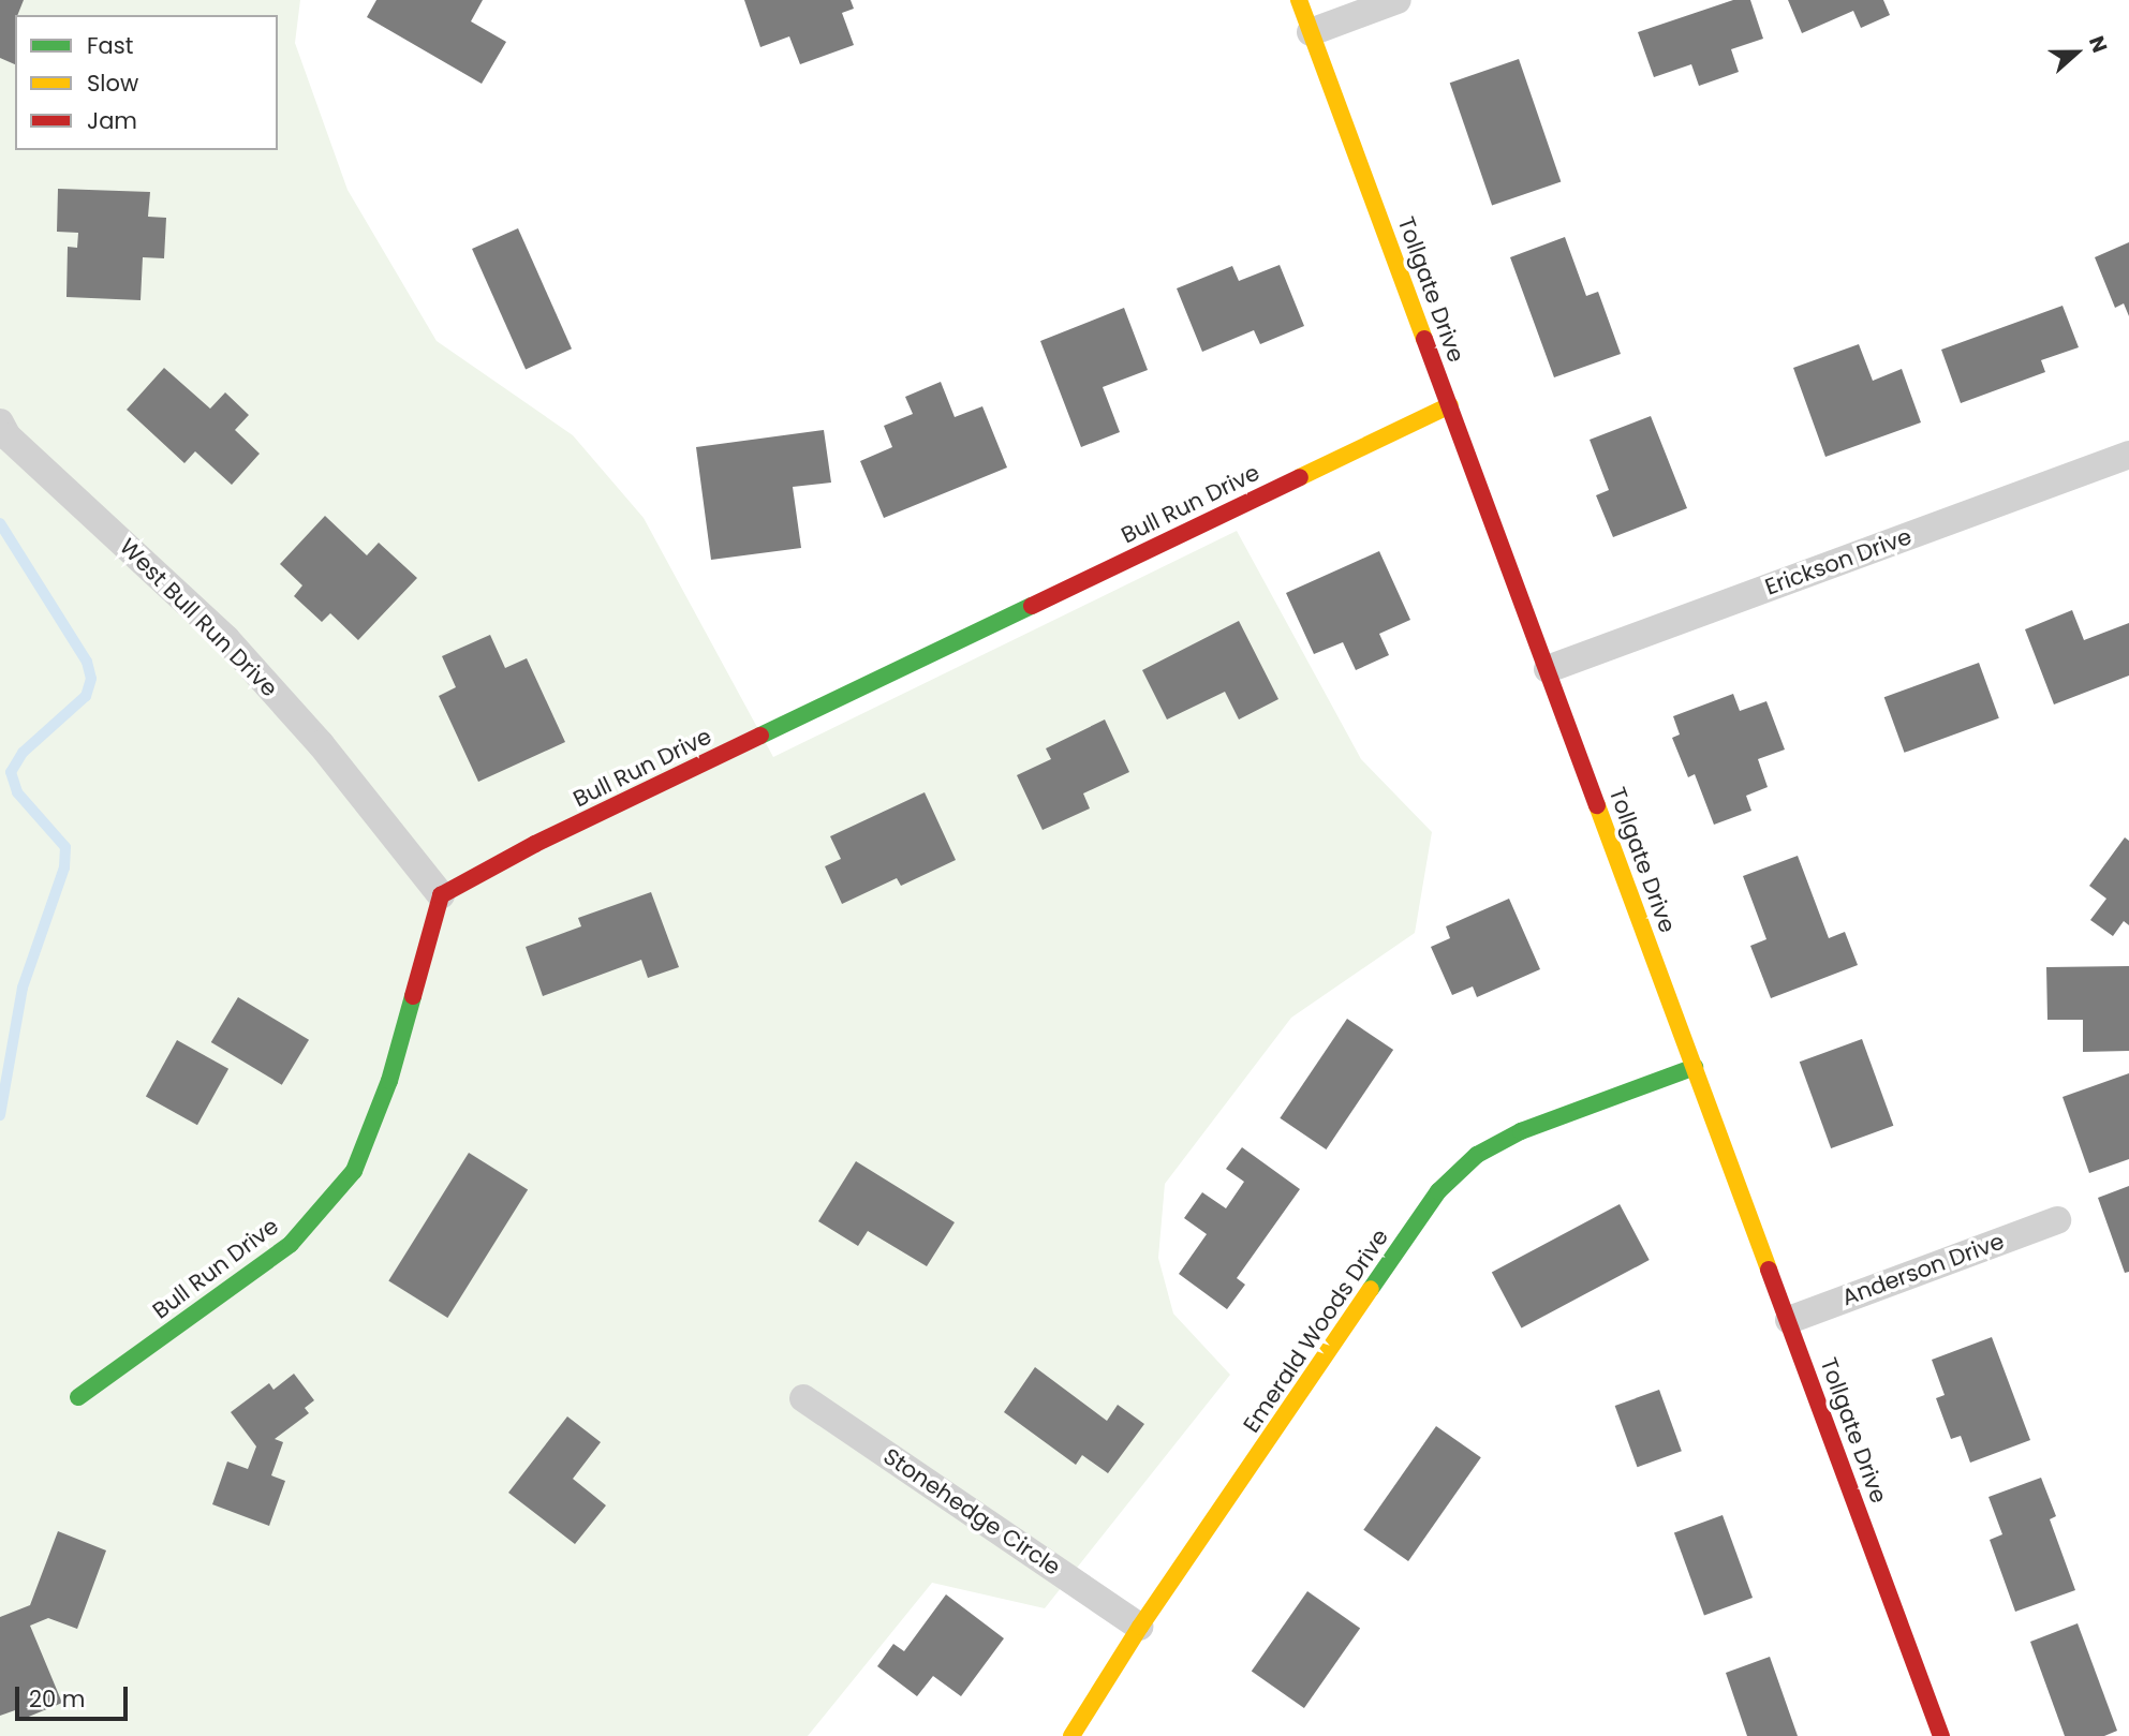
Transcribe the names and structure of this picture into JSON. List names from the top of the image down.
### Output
{
  "streets": {
    "street": [
      "Tollgate Drive",
      "Bull Run Drive",
      "Erickson Drive",
      "West Bull Run Drive",
      "Anderson Drive",
      "Emerald Woods Drive",
      "Stonehedge Circle"
    ]
  },
  "crossings": [
    ["Tollgate Drive", "Bull Run Drive"],
    ["Tollgate Drive", "Erickson Drive"],
    ["Tollgate Drive", "Anderson Drive"],
    ["Tollgate Drive", "Emerald Woods Drive"],
    ["Bull Run Drive", "West Bull Run Drive"],
    ["Emerald Woods Drive", "Stonehedge Circle"]
  ],
  "legend": ["Fast", "Slow", "Jam"],
  "scale_bar": "20 m",
  "north": "right"
}
